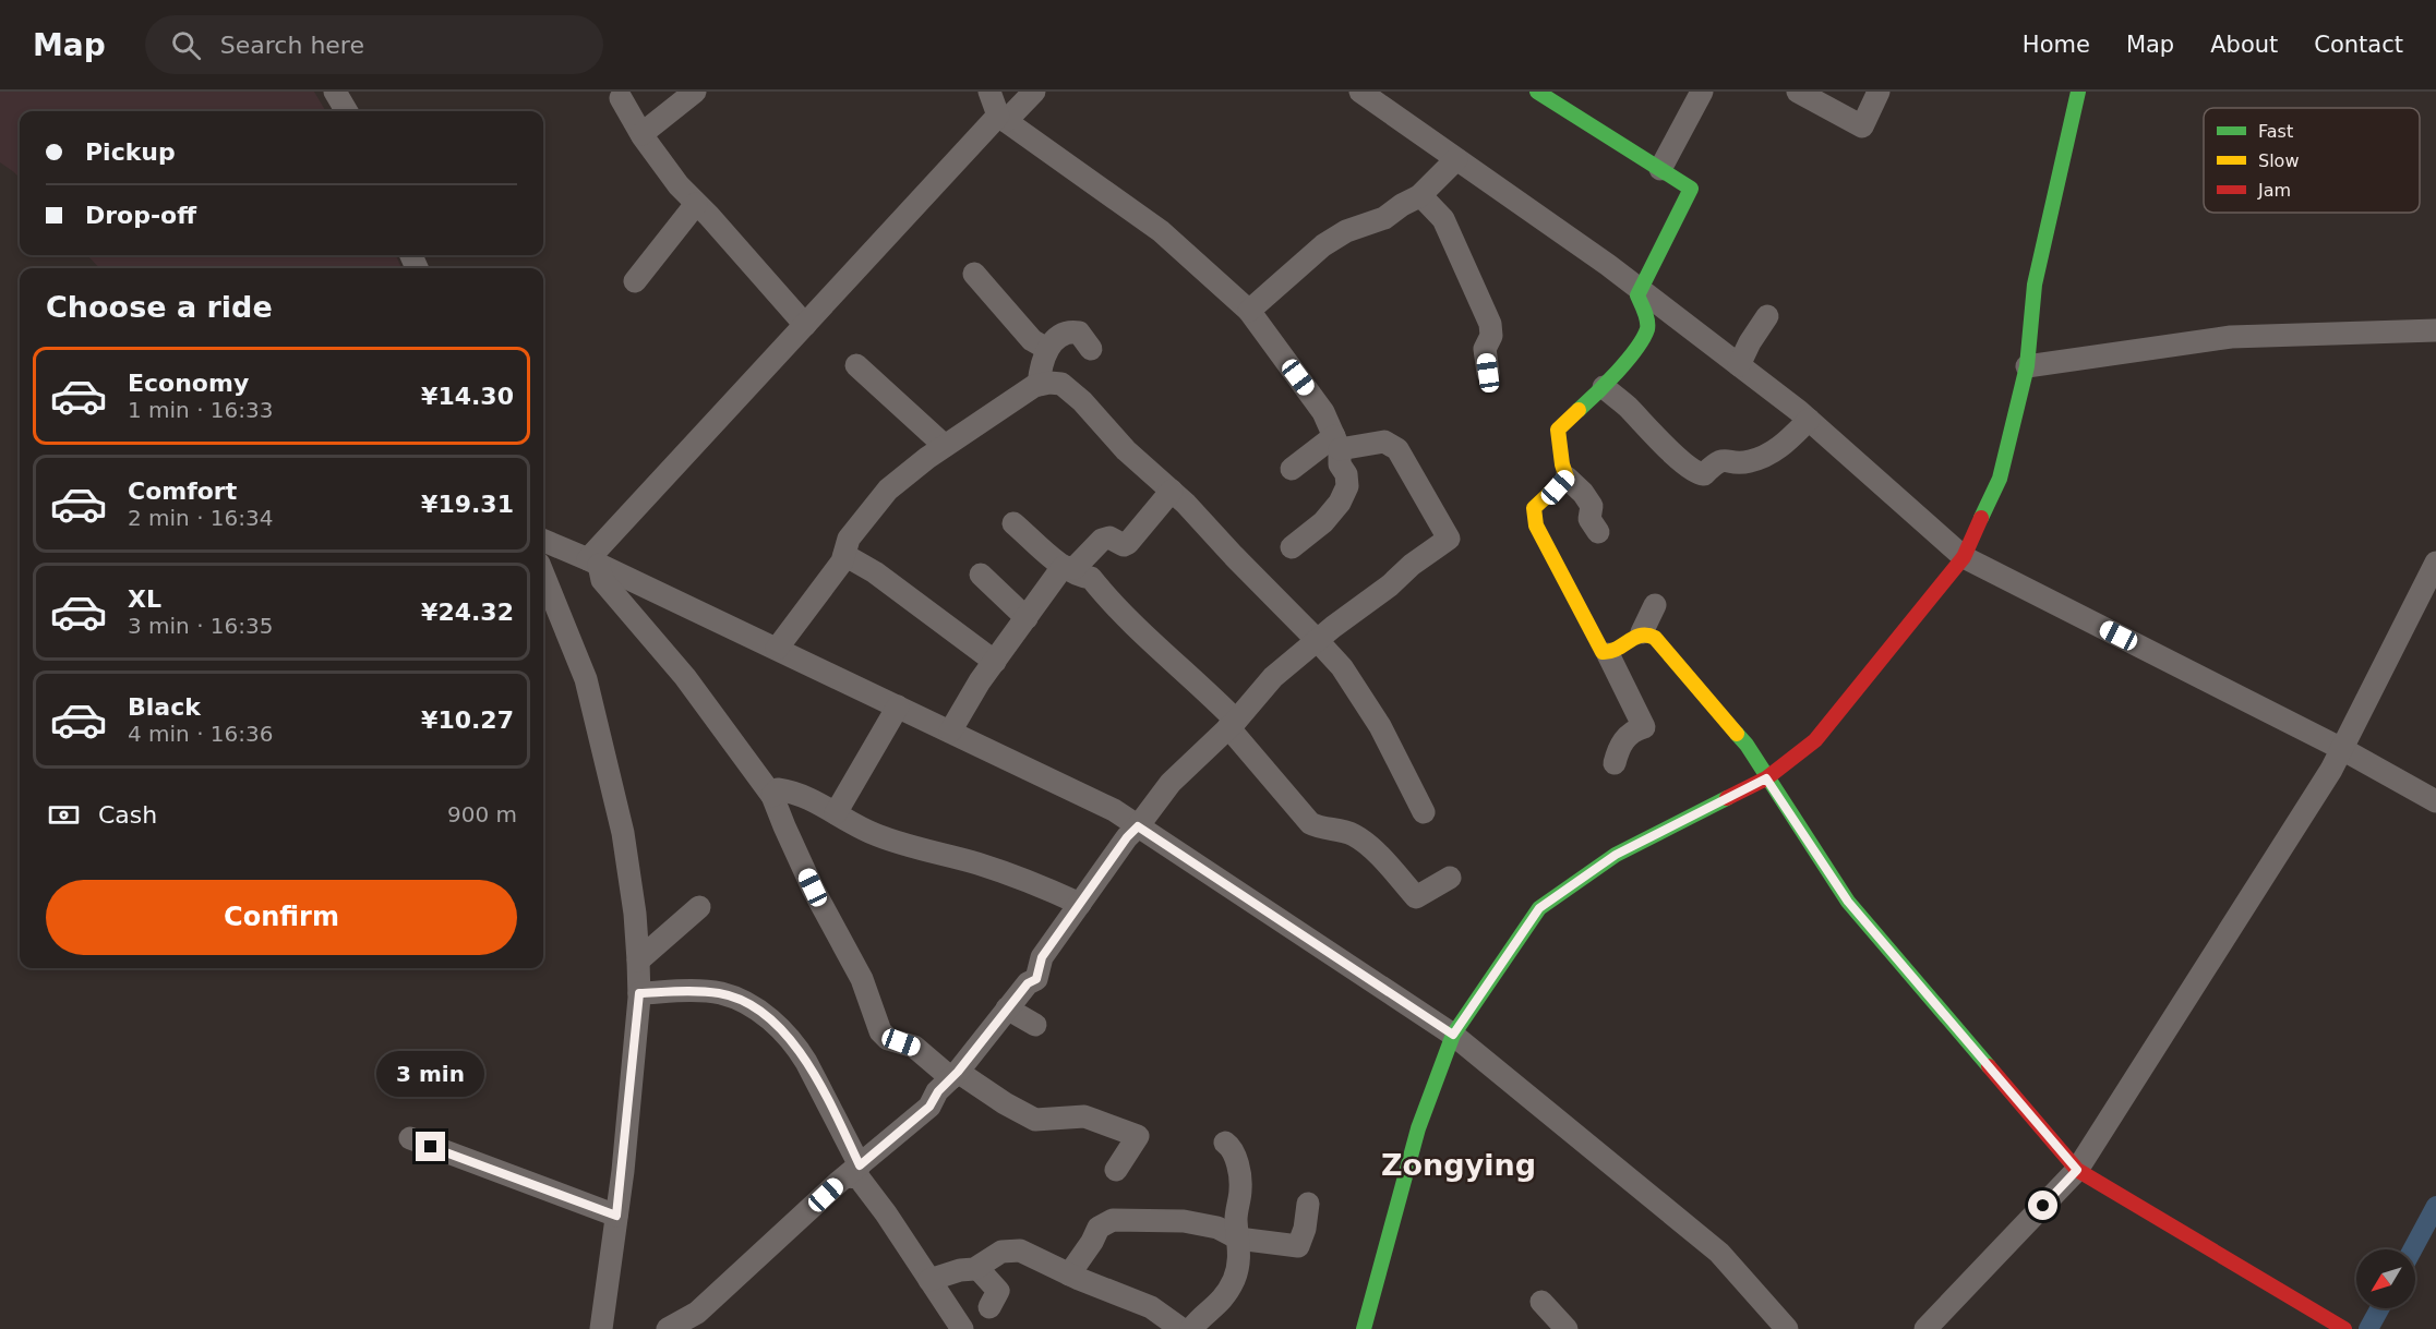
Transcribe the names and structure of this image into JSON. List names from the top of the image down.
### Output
{
  "districts": ["Zongying"],
  "legend": ["Fast", "Slow", "Jam"],
  "north": "bottom left",
  "page": {
    "header": "Map",
    "search": "Search here",
    "nav": [
      "Home",
      "Map",
      "About",
      "Contact"
    ],
    "banner": ["Pickup", "Drop-off"],
    "heading": "Choose a ride",
    "list": [
      {
        "name": "Economy",
        "note": "1 min · 16:33",
        "value": "¥14.30"
      },
      {
        "name": "Comfort",
        "note": "2 min · 16:34",
        "value": "¥19.31"
      },
      {
        "name": "XL",
        "note": "3 min · 16:35",
        "value": "¥24.32"
      },
      {
        "name": "Black",
        "note": "4 min · 16:36",
        "value": "¥10.27"
      }
    ],
    "pay": ["Cash", "900 m"],
    "buttons": "Confirm",
    "bubble": "3 min"
  }
}
